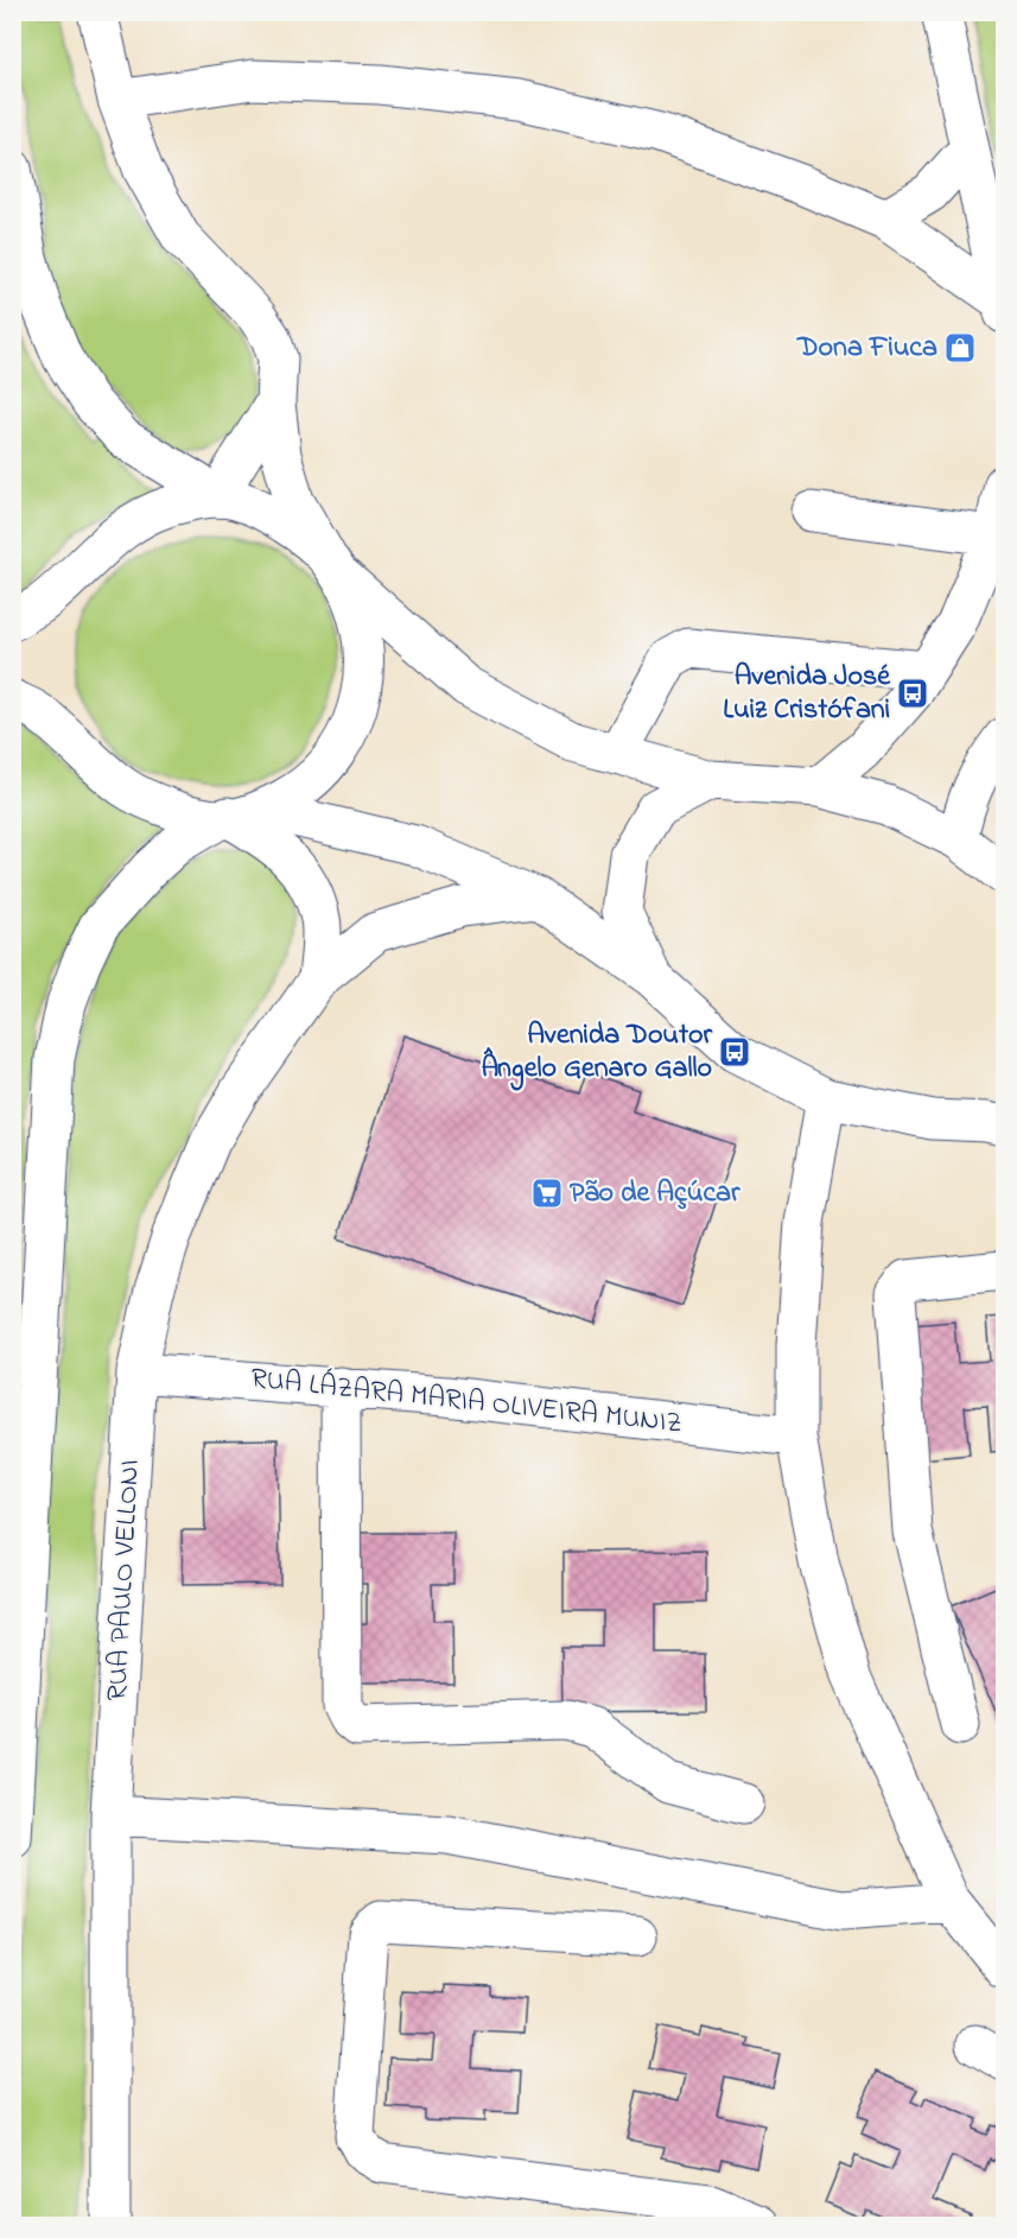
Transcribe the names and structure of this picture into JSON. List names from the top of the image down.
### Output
{
  "streets": {
    "main road": ["RUA LÁZARA MARIA OLIVEIRA MUNIZ", "RUA PAULO VELLONI"]
  },
  "crossings": [
    ["RUA LÁZARA MARIA OLIVEIRA MUNIZ", "RUA PAULO VELLONI"]
  ],
  "places": {
    "shop": ["Dona Fiuca"],
    "bus stop": ["Avenida José Luiz Cristófani", "Avenida Doutor Ângelo Genaro Gallo"],
    "supermarket": ["Pão de Açúcar"]
  }
}
